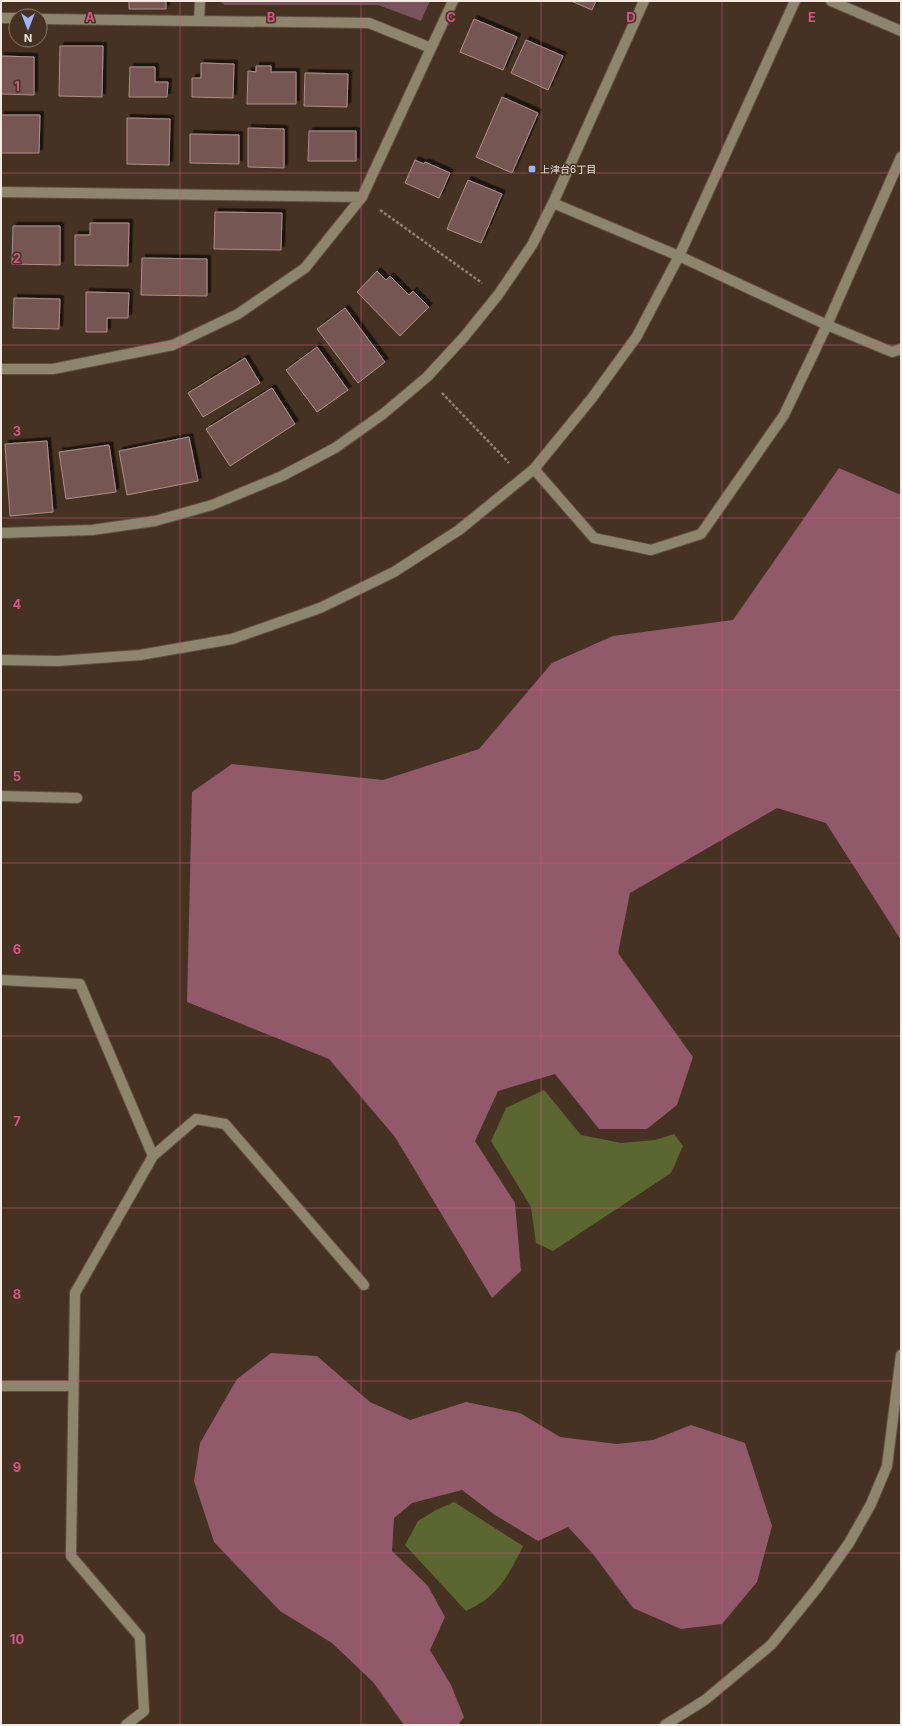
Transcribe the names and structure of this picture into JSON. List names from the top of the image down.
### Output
{
  "places": {
    "transit": ["上津台6丁目"]
  },
  "north": "bottom",
  "grid": {
    "columns": [
      "A",
      "B",
      "C",
      "D",
      "E"
    ],
    "rows": [
      "1",
      "2",
      "3",
      "4",
      "5",
      "6",
      "7",
      "8",
      "9",
      "10"
    ]
  }
}
